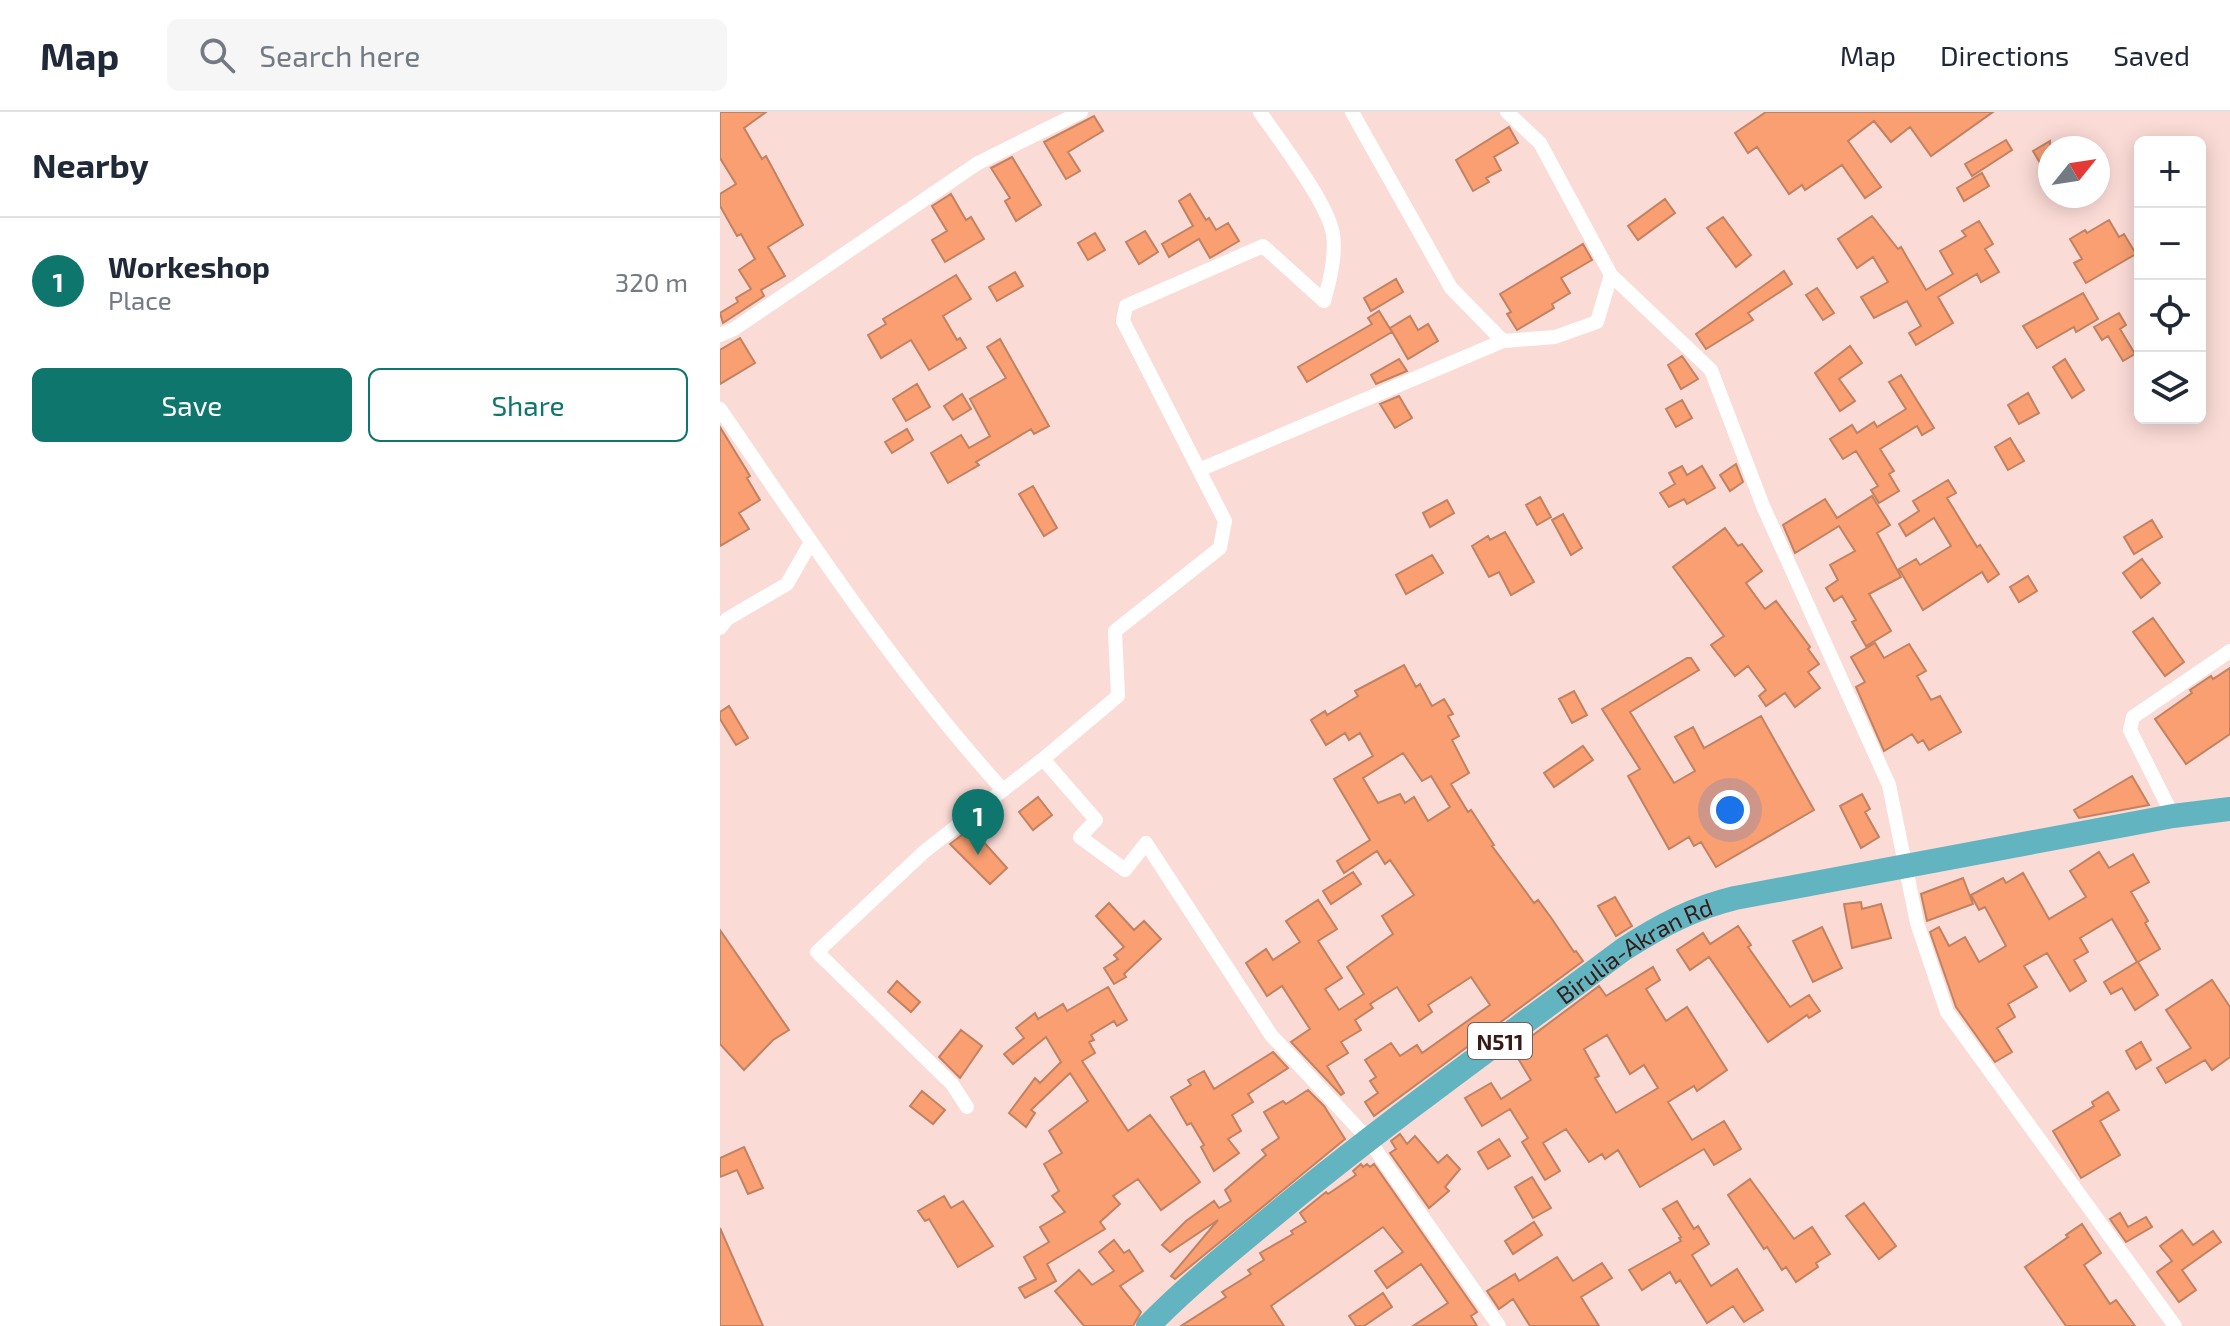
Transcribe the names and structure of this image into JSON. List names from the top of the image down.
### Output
{
  "streets": {
    "highway": ["Birulia-Akran Rd", "N511"]
  },
  "north": "top right",
  "page": {
    "header": "Map",
    "search": "Search here",
    "nav": ["Map", "Directions", "Saved"],
    "heading": "Nearby",
    "map_buttons": ["+", "−"],
    "list": [
      {
        "mark": "1",
        "name": "Workeshop",
        "note": "Place",
        "value": "320 m"
      }
    ],
    "buttons": ["Save", "Share"],
    "pins": "1"
  }
}
